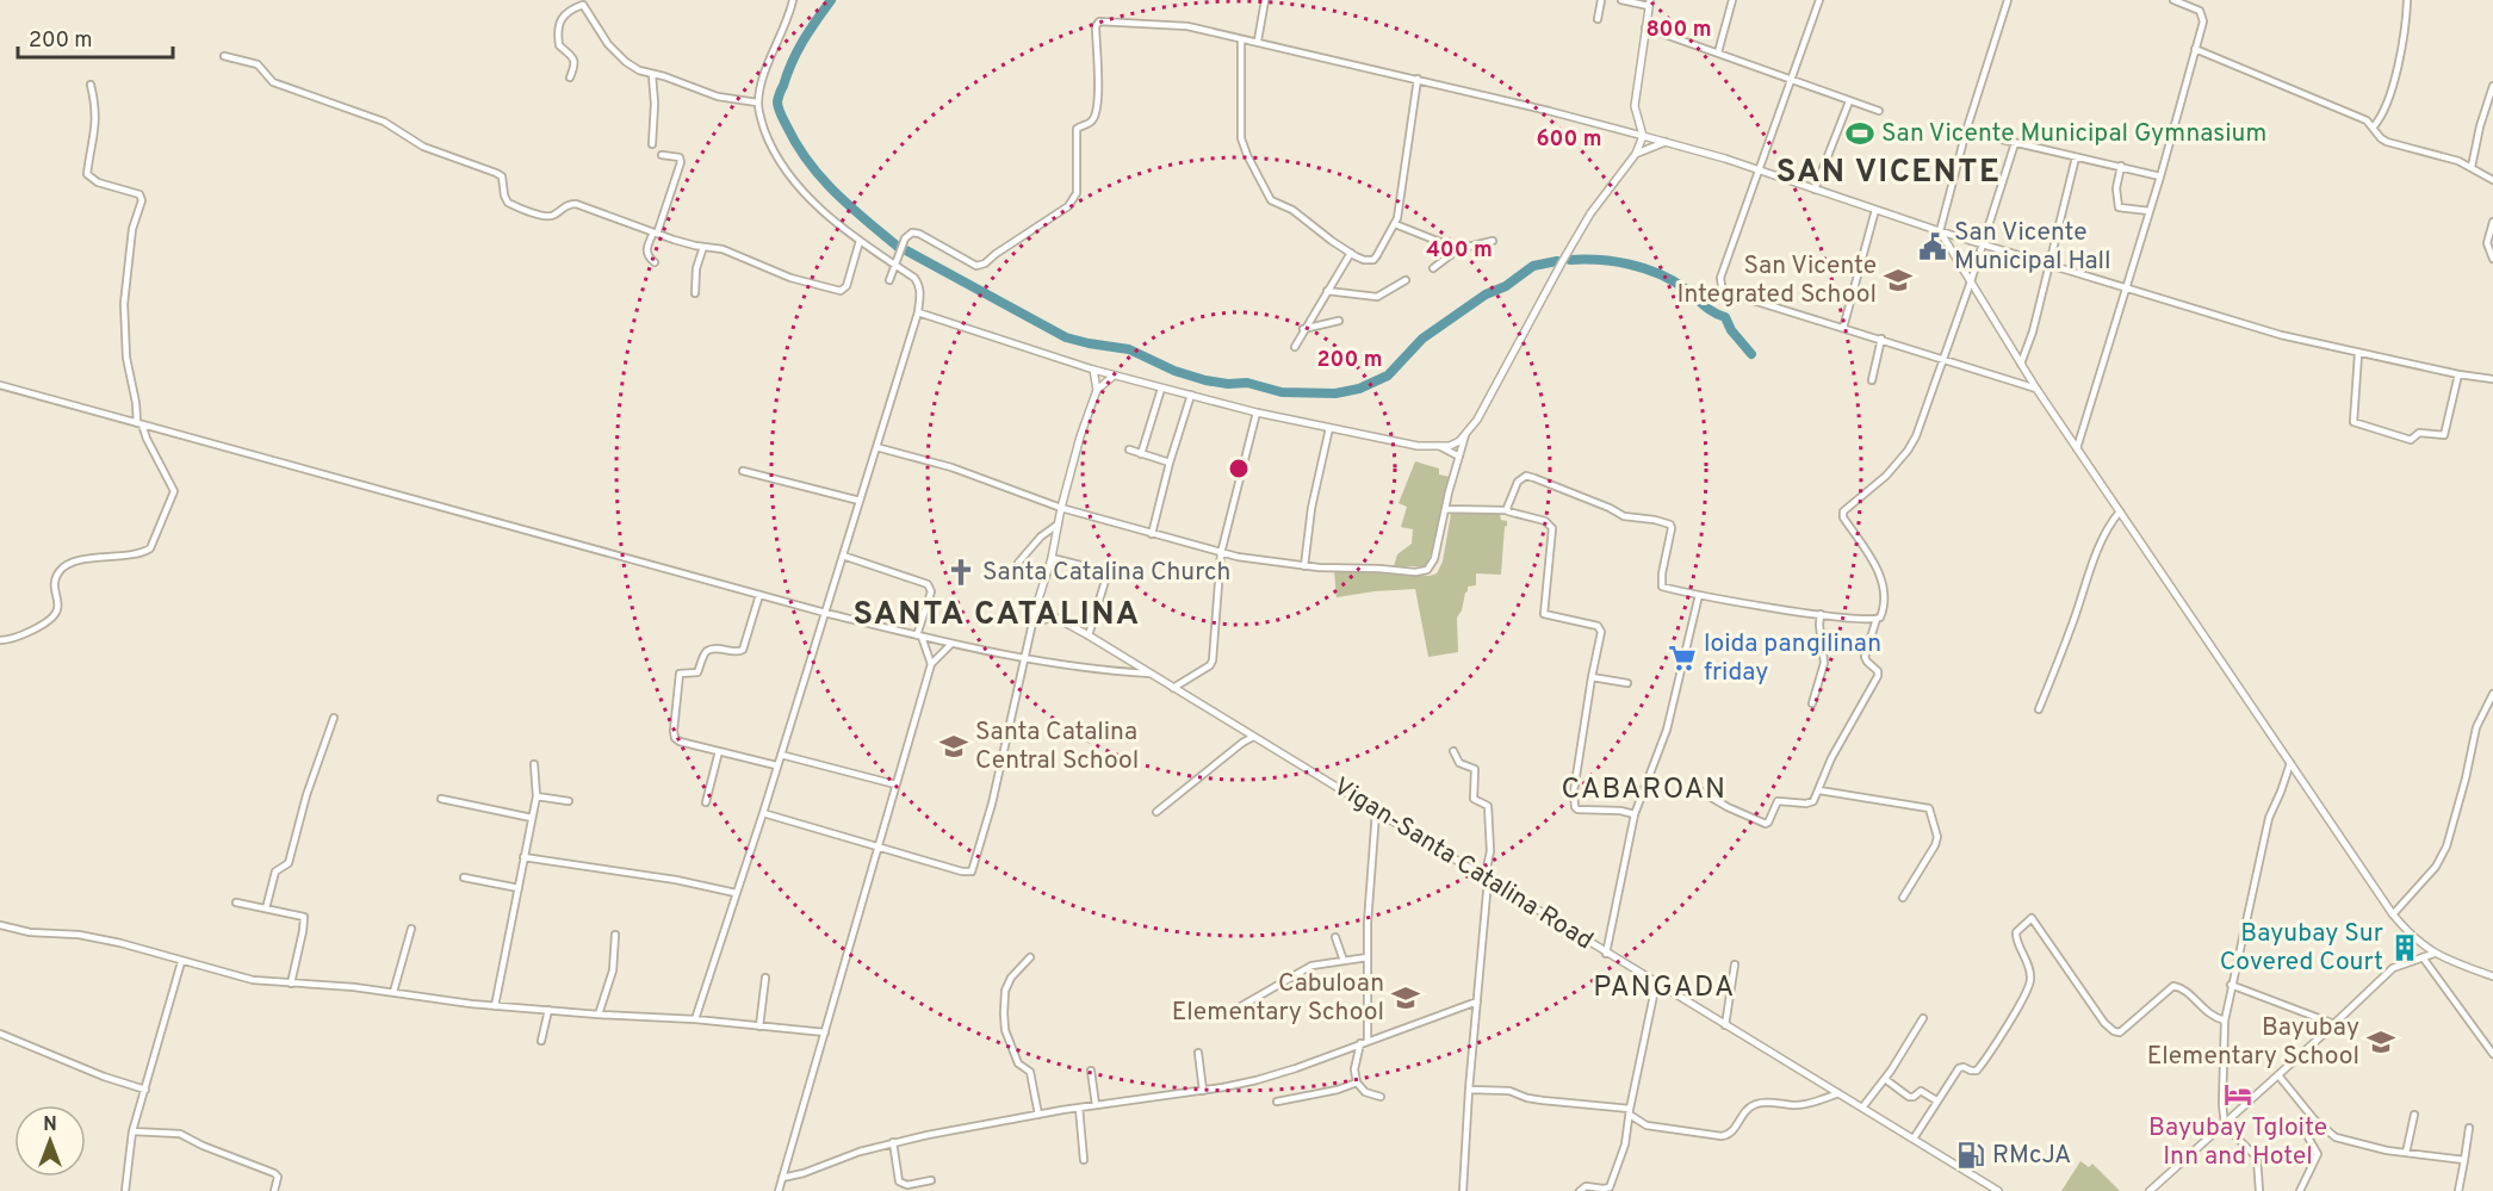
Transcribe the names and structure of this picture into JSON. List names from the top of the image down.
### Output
{
  "streets": {
    "main road": ["Vigan-Santa Catalina Road"]
  },
  "districts": [
    "SAN VICENTE",
    "SANTA CATALINA",
    "CABAROAN",
    "PANGADA"
  ],
  "places": {
    "sports": ["San Vicente Municipal Gymnasium"],
    "public building": ["San Vicente Municipal Hall"],
    "school or university": [
      "San Vicente Integrated School",
      "Santa Catalina Central School",
      "Cabuloan Elementary School",
      "Bayubay Elementary School"
    ],
    "church": ["Santa Catalina Church"],
    "supermarket": ["loida pangilinan friday"],
    "building": ["Bayubay Sur Covered Court"],
    "hotel": ["Bayubay Tgloite Inn and Hotel"],
    "fuel station": ["RMcJA"]
  },
  "scale_bar": "200 m",
  "north": "top",
  "rings": [
    "800 m",
    "600 m",
    "400 m",
    "200 m"
  ]
}
